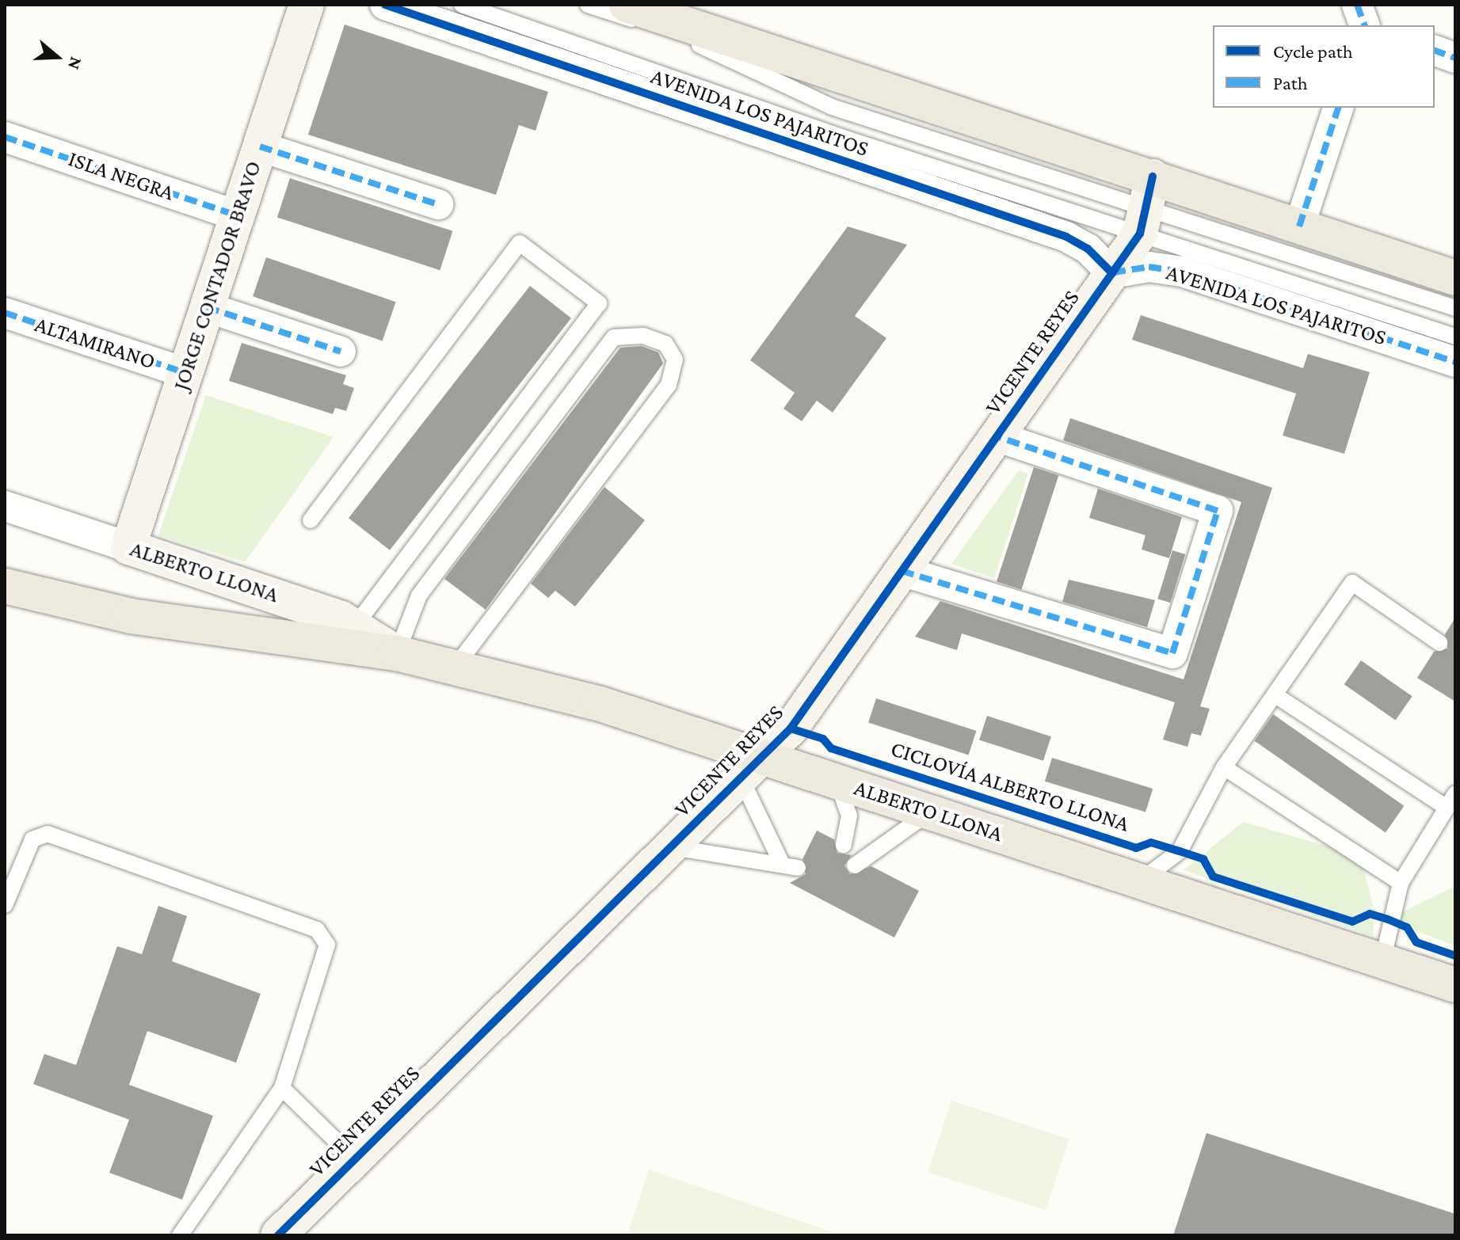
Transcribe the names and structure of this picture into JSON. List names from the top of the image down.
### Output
{
  "streets": {
    "main road": ["ALBERTO LLONA"],
    "street": [
      "AVENIDA LOS PAJARITOS",
      "ISLA NEGRA",
      "JORGE CONTADOR BRAVO",
      "ALTAMIRANO",
      "VICENTE REYES"
    ],
    "cycle path": ["CICLOVÍA ALBERTO LLONA"]
  },
  "crossings": [
    ["AVENIDA LOS PAJARITOS", "VICENTE REYES"],
    ["ISLA NEGRA", "JORGE CONTADOR BRAVO"],
    ["JORGE CONTADOR BRAVO", "ALTAMIRANO"],
    ["JORGE CONTADOR BRAVO", "ALBERTO LLONA"],
    ["VICENTE REYES", "ALBERTO LLONA"]
  ],
  "legend": ["Cycle path", "Path"],
  "north": "right"
}
